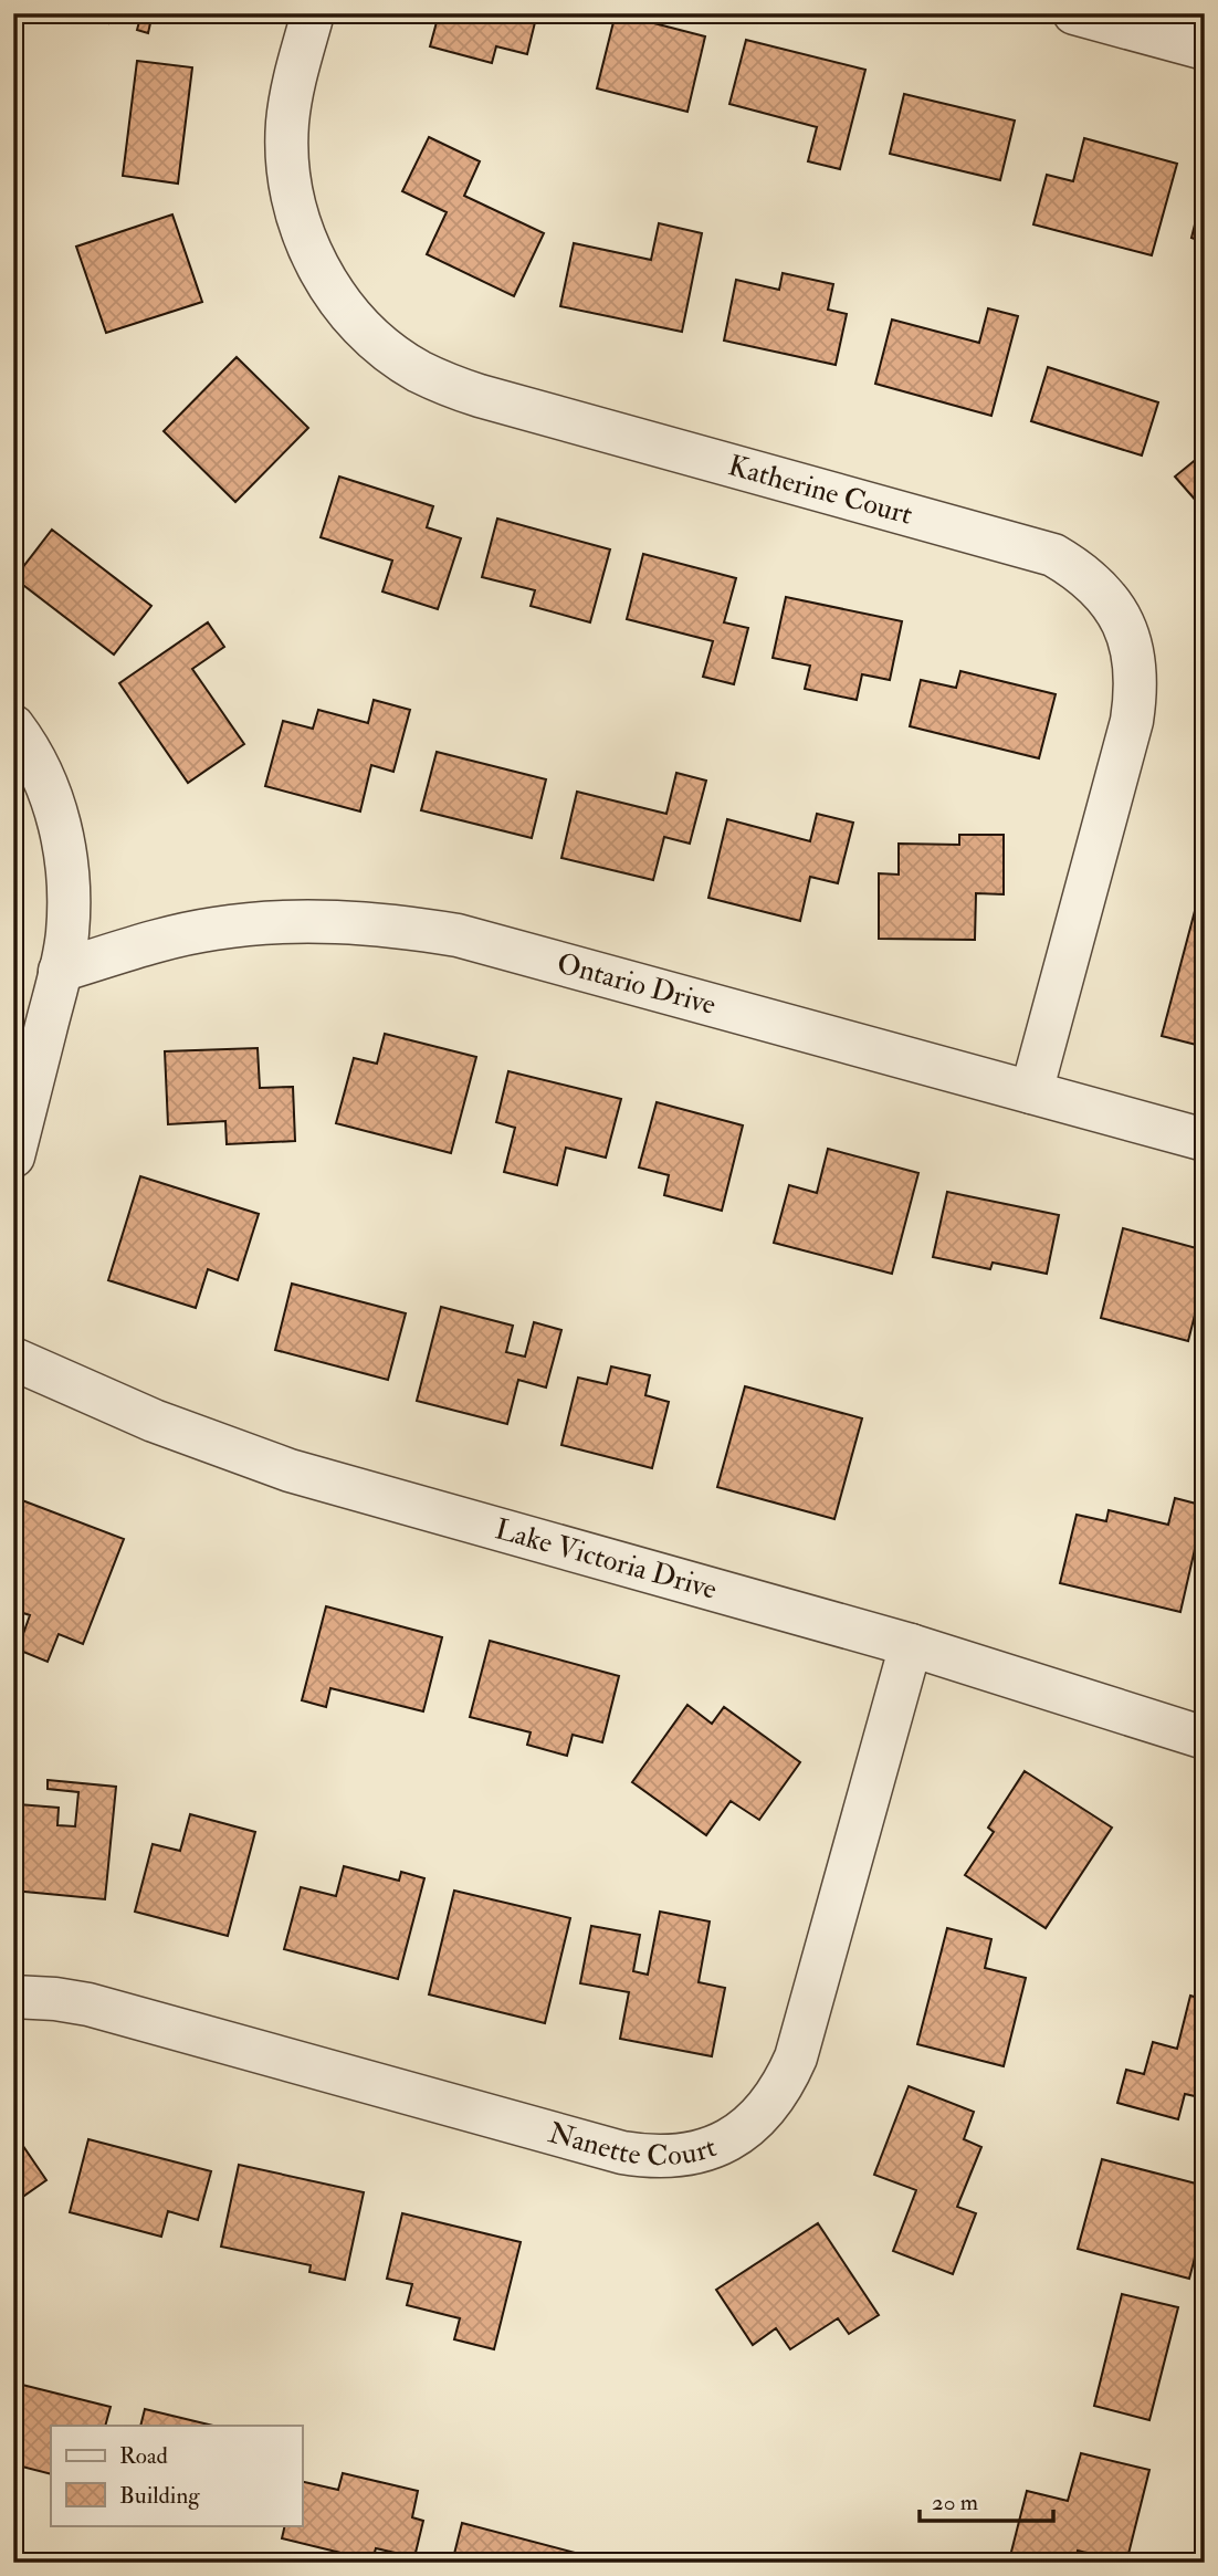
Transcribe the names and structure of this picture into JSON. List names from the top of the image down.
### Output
{
  "streets": {
    "street": [
      "Katherine Court",
      "Ontario Drive",
      "Lake Victoria Drive",
      "Nanette Court"
    ]
  },
  "crossings": [
    ["Katherine Court", "Ontario Drive"],
    ["Lake Victoria Drive", "Nanette Court"]
  ],
  "legend": ["Road", "Building"],
  "scale_bar": "20 m"
}
